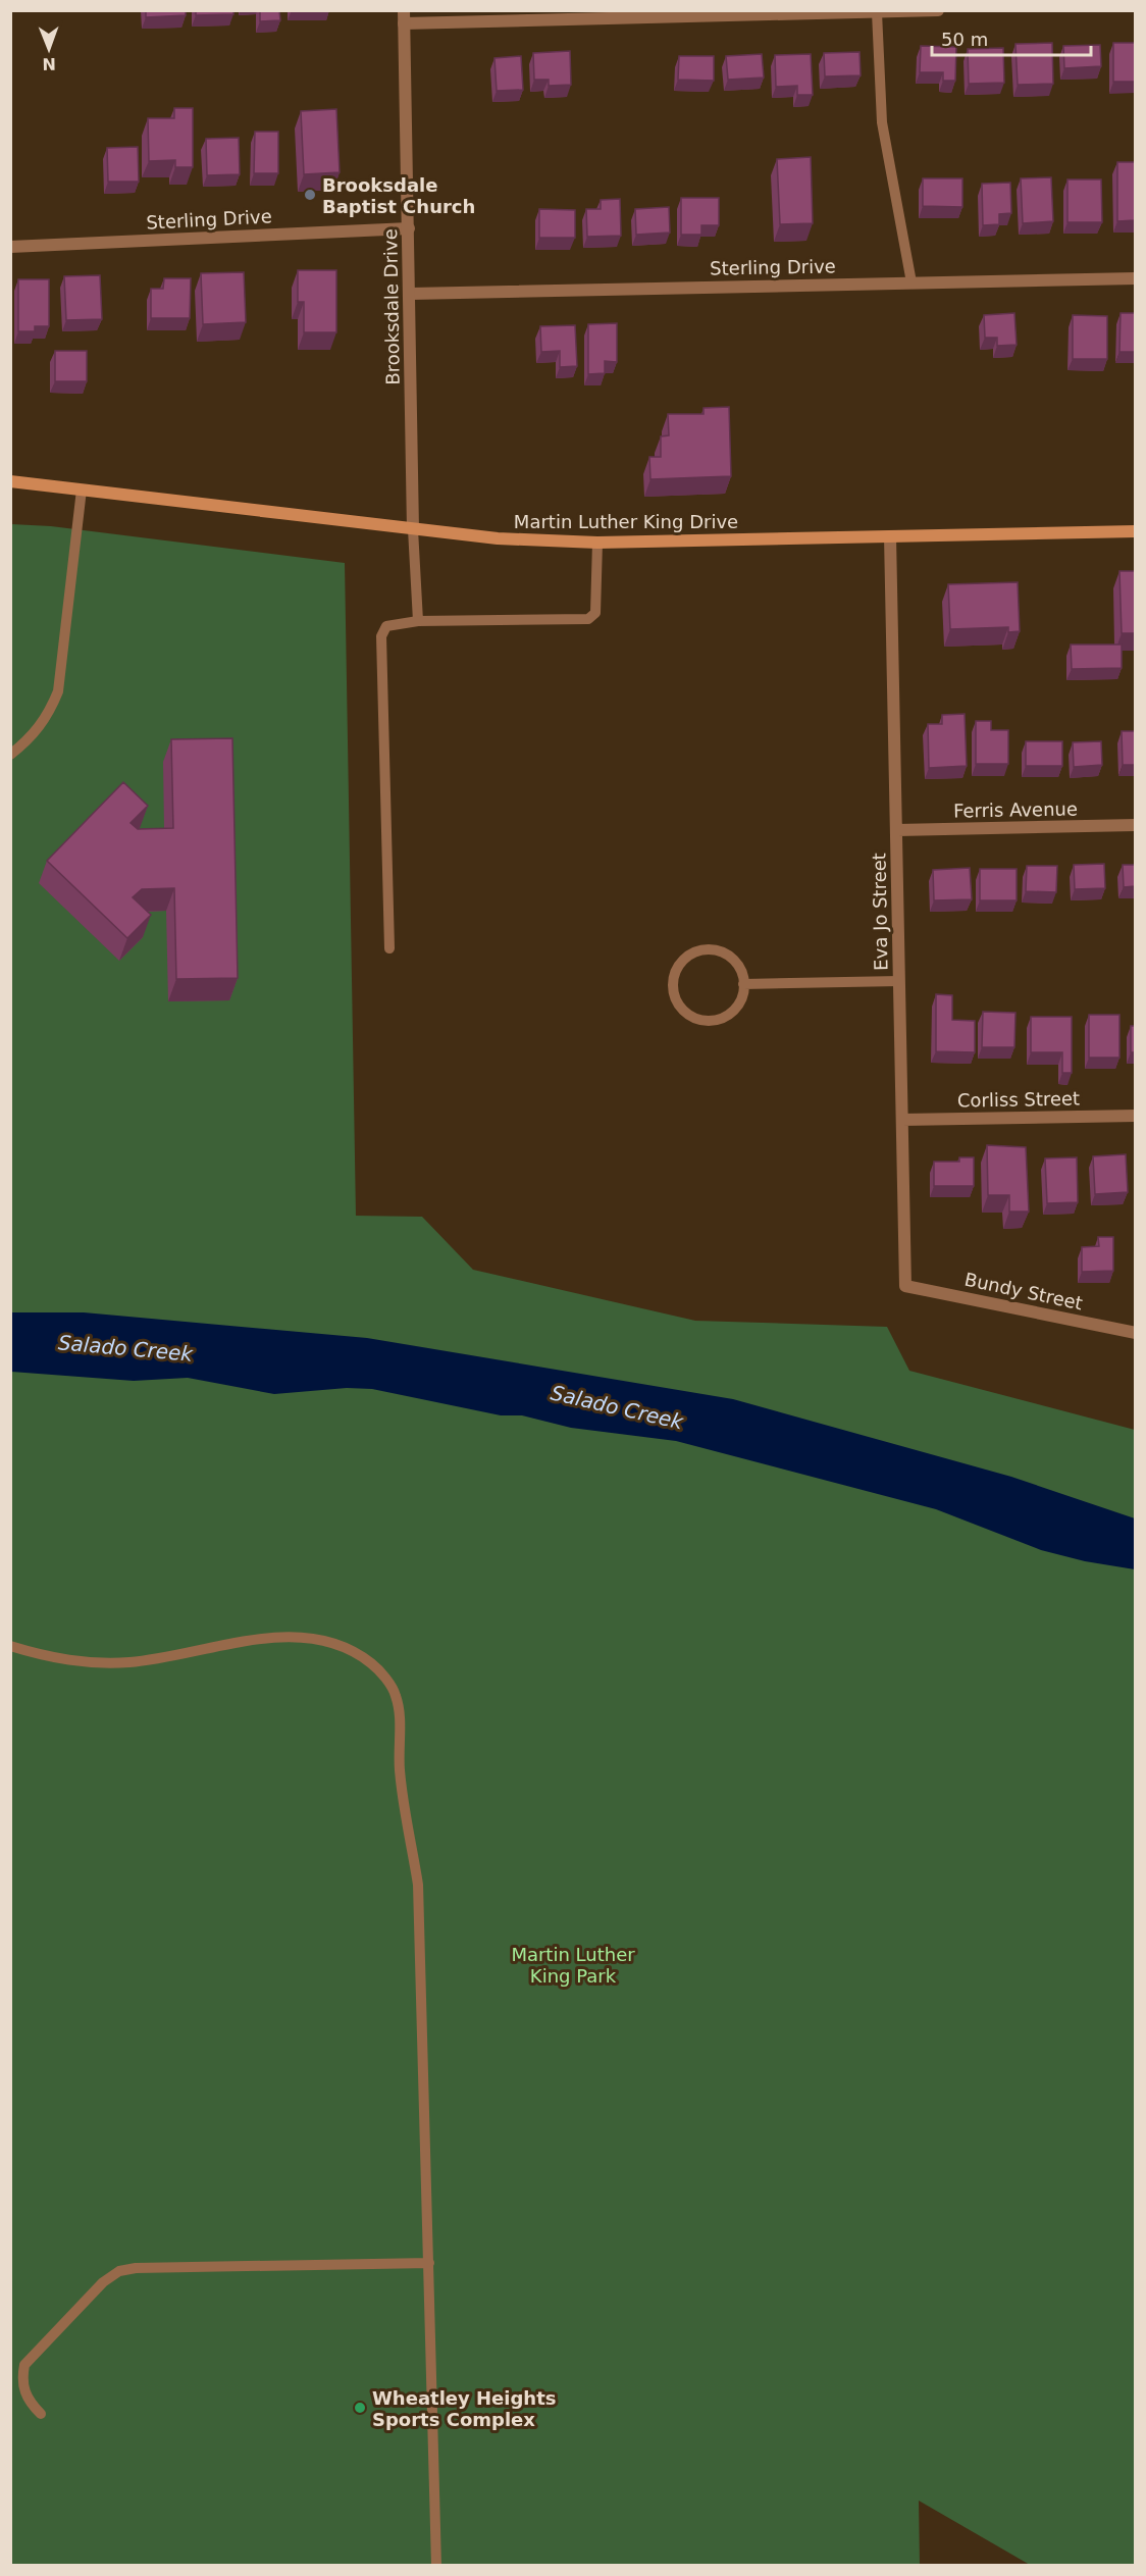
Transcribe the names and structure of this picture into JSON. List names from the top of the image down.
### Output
{
  "streets": {
    "main road": ["Martin Luther King Drive"],
    "street": [
      "Sterling Drive",
      "Brooksdale Drive",
      "Ferris Avenue",
      "Eva Jo Street",
      "Corliss Street",
      "Bundy Street"
    ]
  },
  "crossings": [
    ["Sterling Drive", "Brooksdale Drive"],
    ["Brooksdale Drive", "Martin Luther King Drive"],
    ["Martin Luther King Drive", "Eva Jo Street"],
    ["Ferris Avenue", "Eva Jo Street"],
    ["Eva Jo Street", "Corliss Street"],
    ["Eva Jo Street", "Bundy Street"]
  ],
  "water": ["Salado Creek"],
  "parks": ["Martin Luther King Park"],
  "places": ["Brooksdale Baptist Church", "Wheatley Heights Sports Complex"],
  "scale_bar": "50 m",
  "north": "bottom"
}
